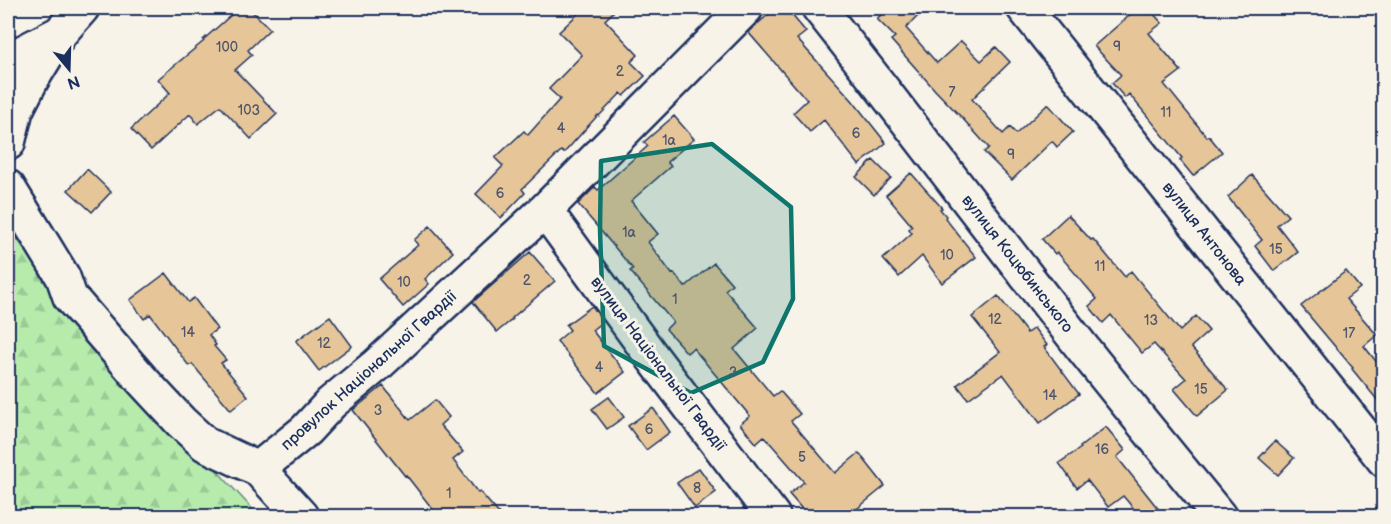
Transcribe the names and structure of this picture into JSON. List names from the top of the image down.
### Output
{
  "streets": {
    "street": [
      "вулиця Антонова",
      "вулиця Коцюбинського",
      "вулиця Національної Гвардії",
      "провулок Національної Гвардії"
    ]
  },
  "crossings": [
    ["вулиця Національної Гвардії", "провулок Національної Гвардії"]
  ],
  "house_numbers": [
    "9",
    "100",
    "2",
    "7",
    "103",
    "11",
    "4",
    "6",
    "1а",
    "9",
    "6",
    "1а",
    "15",
    "10",
    "11",
    "2",
    "10",
    "1",
    "12",
    "13",
    "14",
    "17",
    "12",
    "4",
    "3",
    "15",
    "14",
    "3",
    "6",
    "16",
    "5",
    "8",
    "1"
  ],
  "north": "bottom"
}
